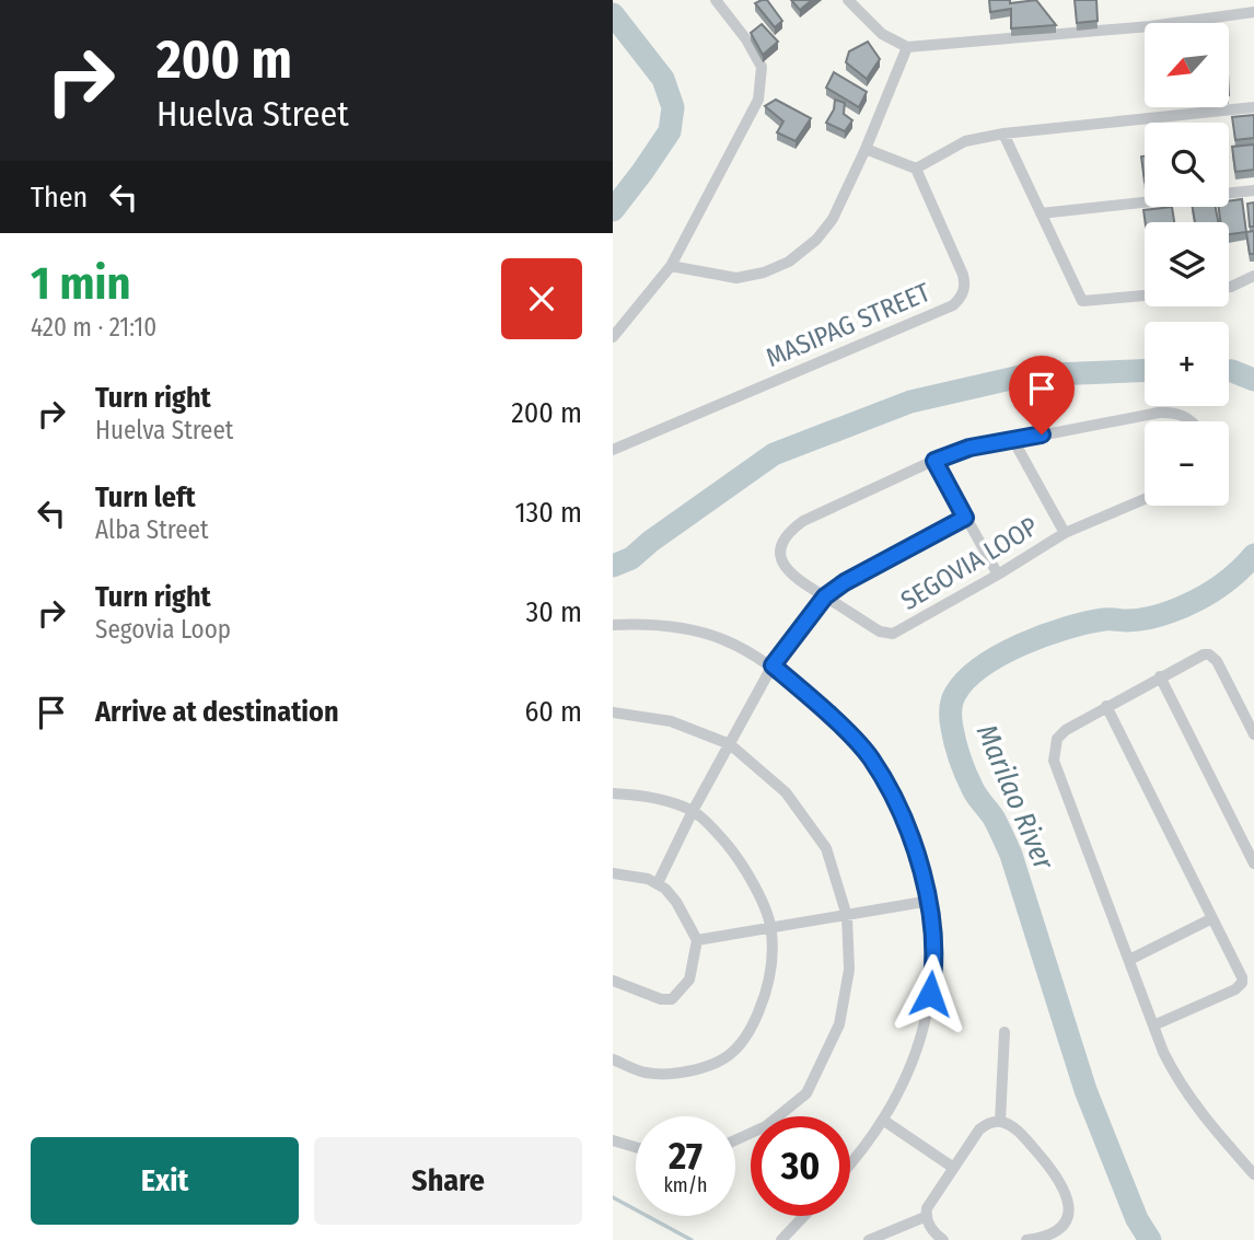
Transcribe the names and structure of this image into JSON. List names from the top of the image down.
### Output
{
  "streets": {
    "street": ["MASIPAG STREET", "SEGOVIA LOOP"]
  },
  "water": ["Marilao River"],
  "north": "bottom left",
  "page": {
    "turn": ["200 m", "Huelva Street"],
    "map_buttons": ["+", "−"],
    "then": "Then",
    "heading": ["1 min", "420 m · 21:10"],
    "list": [
      {
        "name": "Turn right",
        "note": "Huelva Street",
        "value": "200 m"
      },
      {
        "name": "Turn left",
        "note": "Alba Street",
        "value": "130 m"
      },
      {
        "name": "Turn right",
        "note": "Segovia Loop",
        "value": "30 m"
      },
      {
        "name": "Arrive at destination",
        "value": "60 m"
      }
    ],
    "speed": "27 km/h",
    "limit": "30",
    "buttons": ["Exit", "Share"]
  }
}
